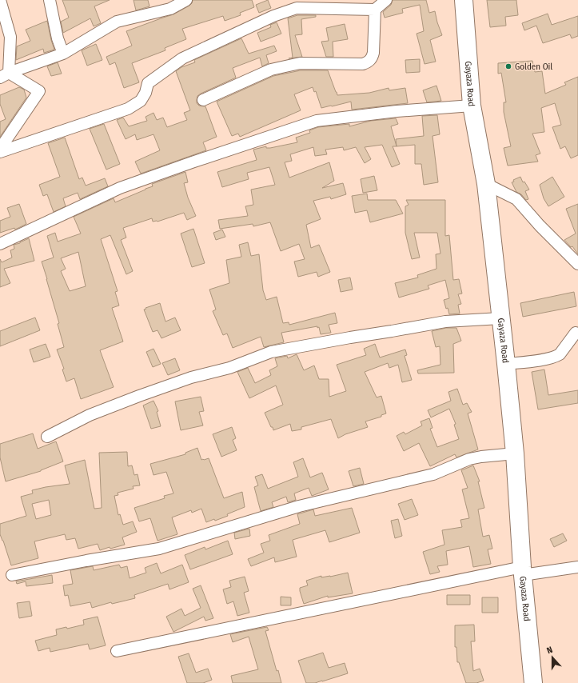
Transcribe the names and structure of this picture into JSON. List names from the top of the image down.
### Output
{
  "streets": {
    "main road": ["Gayaza Road"]
  },
  "places": ["Golden Oil"],
  "north": "top"
}
